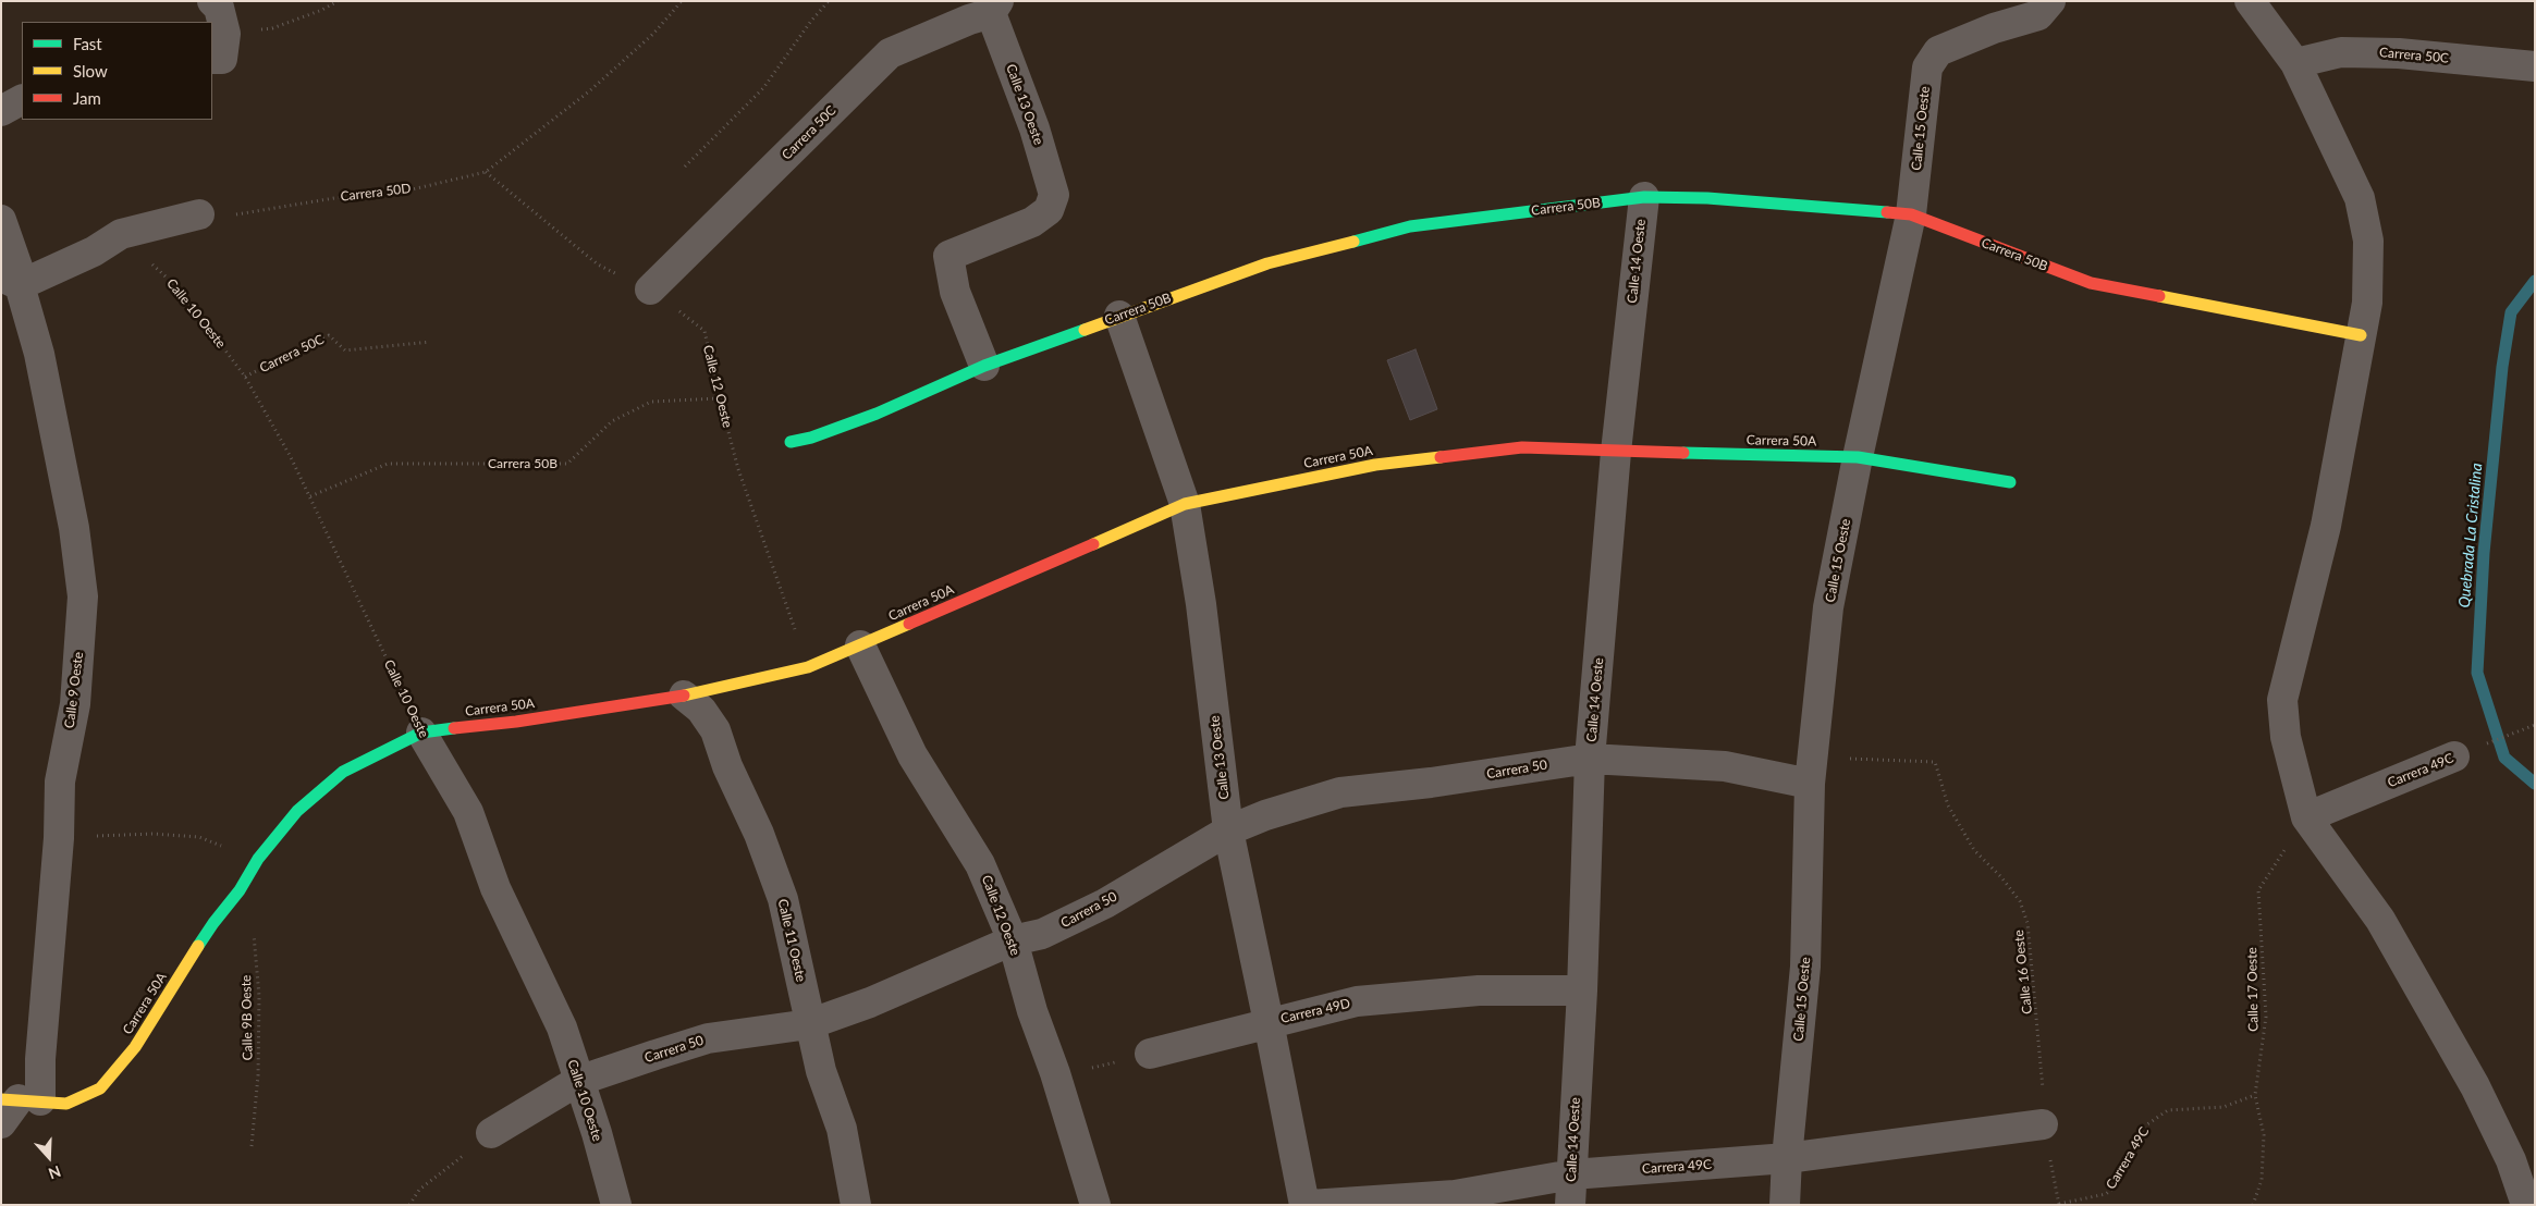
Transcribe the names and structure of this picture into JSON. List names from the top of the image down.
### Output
{
  "streets": {
    "street": [
      "Carrera 50C",
      "Calle 13 Oeste",
      "Calle 15 Oeste",
      "Carrera 50B",
      "Calle 14 Oeste",
      "Calle 10 Oeste",
      "Calle 12 Oeste",
      "Carrera 50A",
      "Calle 9 Oeste",
      "Carrera 50",
      "Carrera 49C",
      "Calle 11 Oeste",
      "Carrera 49D"
    ],
    "path": [
      "Carrera 50D",
      "Calle 16 Oeste",
      "Calle 17 Oeste",
      "Calle 9B Oeste"
    ]
  },
  "crossings": [
    ["Carrera 50C", "Calle 13 Oeste"],
    ["Carrera 50C", "Calle 10 Oeste"],
    ["Carrera 50C", "Calle 12 Oeste"],
    ["Calle 13 Oeste", "Carrera 50B"],
    ["Calle 13 Oeste", "Carrera 50A"],
    ["Calle 13 Oeste", "Carrera 50"],
    ["Calle 13 Oeste", "Carrera 49D"],
    ["Calle 15 Oeste", "Carrera 50B"],
    ["Calle 15 Oeste", "Carrera 50A"],
    ["Calle 15 Oeste", "Carrera 50"],
    ["Calle 15 Oeste", "Carrera 49C"],
    ["Calle 15 Oeste", "Calle 16 Oeste"],
    ["Carrera 50D", "Calle 12 Oeste"],
    ["Carrera 50B", "Calle 14 Oeste"],
    ["Carrera 50B", "Calle 10 Oeste"],
    ["Carrera 50B", "Calle 12 Oeste"],
    ["Calle 14 Oeste", "Carrera 50A"],
    ["Calle 14 Oeste", "Carrera 50"],
    ["Calle 14 Oeste", "Carrera 49C"],
    ["Calle 14 Oeste", "Carrera 49D"],
    ["Calle 10 Oeste", "Carrera 50A"],
    ["Calle 10 Oeste", "Carrera 50"],
    ["Calle 12 Oeste", "Carrera 50A"],
    ["Calle 12 Oeste", "Carrera 50"],
    ["Carrera 50A", "Calle 9 Oeste"],
    ["Carrera 50A", "Calle 11 Oeste"],
    ["Carrera 50A", "Calle 9B Oeste"],
    ["Carrera 50", "Calle 11 Oeste"],
    ["Carrera 50", "Calle 16 Oeste"],
    ["Carrera 49C", "Calle 16 Oeste"],
    ["Carrera 49C", "Calle 17 Oeste"]
  ],
  "water": ["Quebrada La Cristalina"],
  "legend": ["Fast", "Slow", "Jam"],
  "north": "bottom"
}
